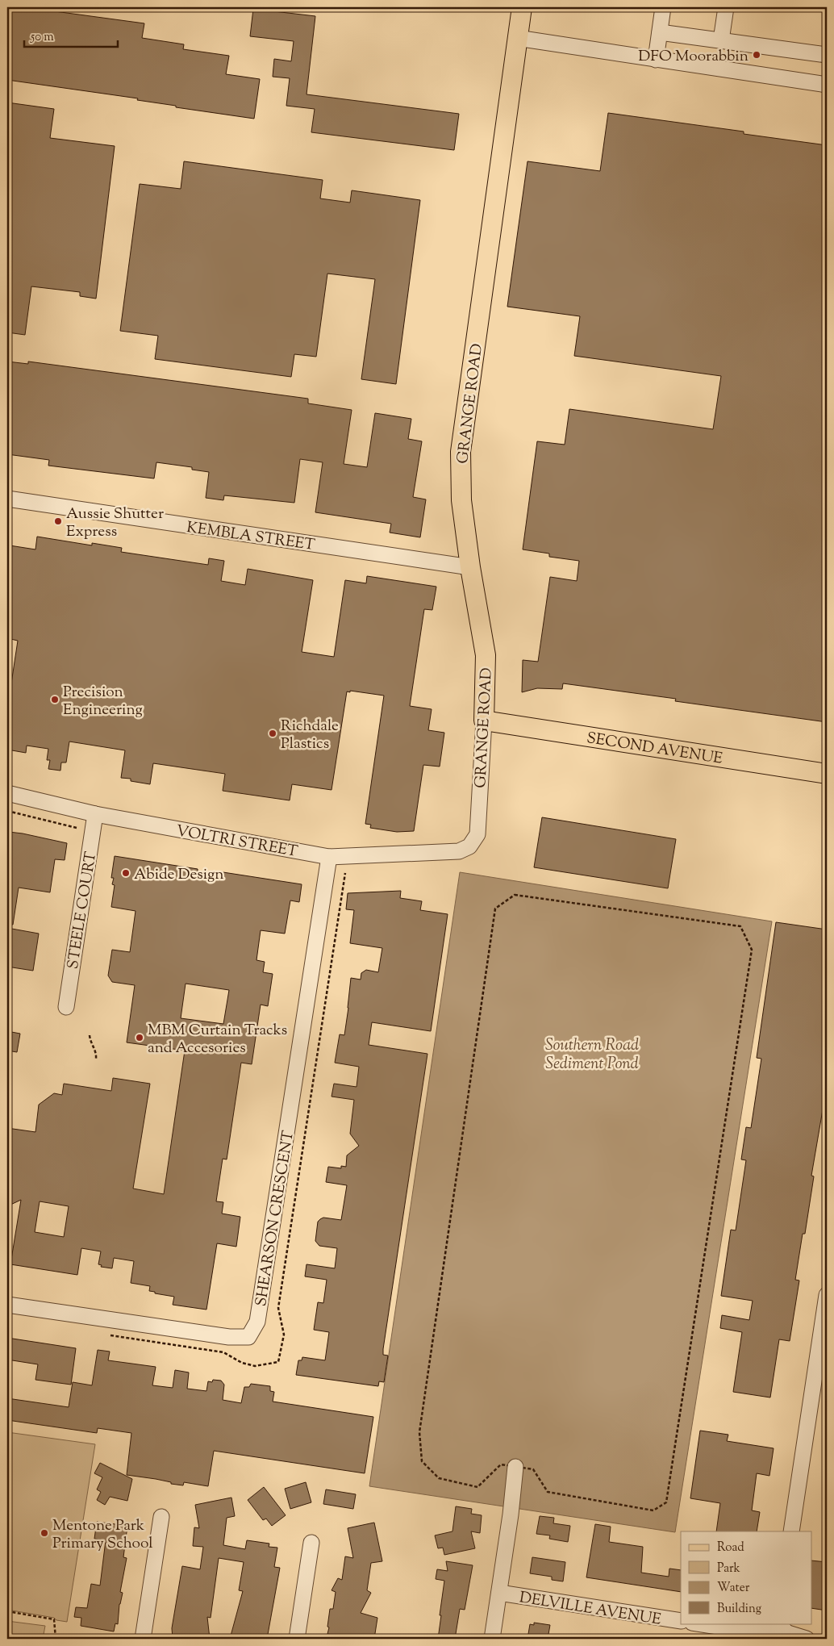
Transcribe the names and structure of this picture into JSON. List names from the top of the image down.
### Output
{
  "streets": {
    "main road": ["GRANGE ROAD", "SECOND AVENUE"],
    "street": [
      "KEMBLA STREET",
      "VOLTRI STREET",
      "STEELE COURT",
      "SHEARSON CRESCENT",
      "DELVILLE AVENUE"
    ]
  },
  "crossings": [
    ["GRANGE ROAD", "KEMBLA STREET"],
    ["GRANGE ROAD", "SECOND AVENUE"],
    ["GRANGE ROAD", "VOLTRI STREET"],
    ["VOLTRI STREET", "STEELE COURT"],
    ["VOLTRI STREET", "SHEARSON CRESCENT"]
  ],
  "water": ["Southern Road Sediment Pond"],
  "places": [
    "DFO Moorabbin",
    "Aussie Shutter Express",
    "Precision Engineering",
    "Richdale Plastics",
    "Abide Design",
    "MBM Curtain Tracks and Accesories",
    "Mentone Park Primary School"
  ],
  "legend": [
    "Road",
    "Park",
    "Water",
    "Building"
  ],
  "scale_bar": "50 m"
}
